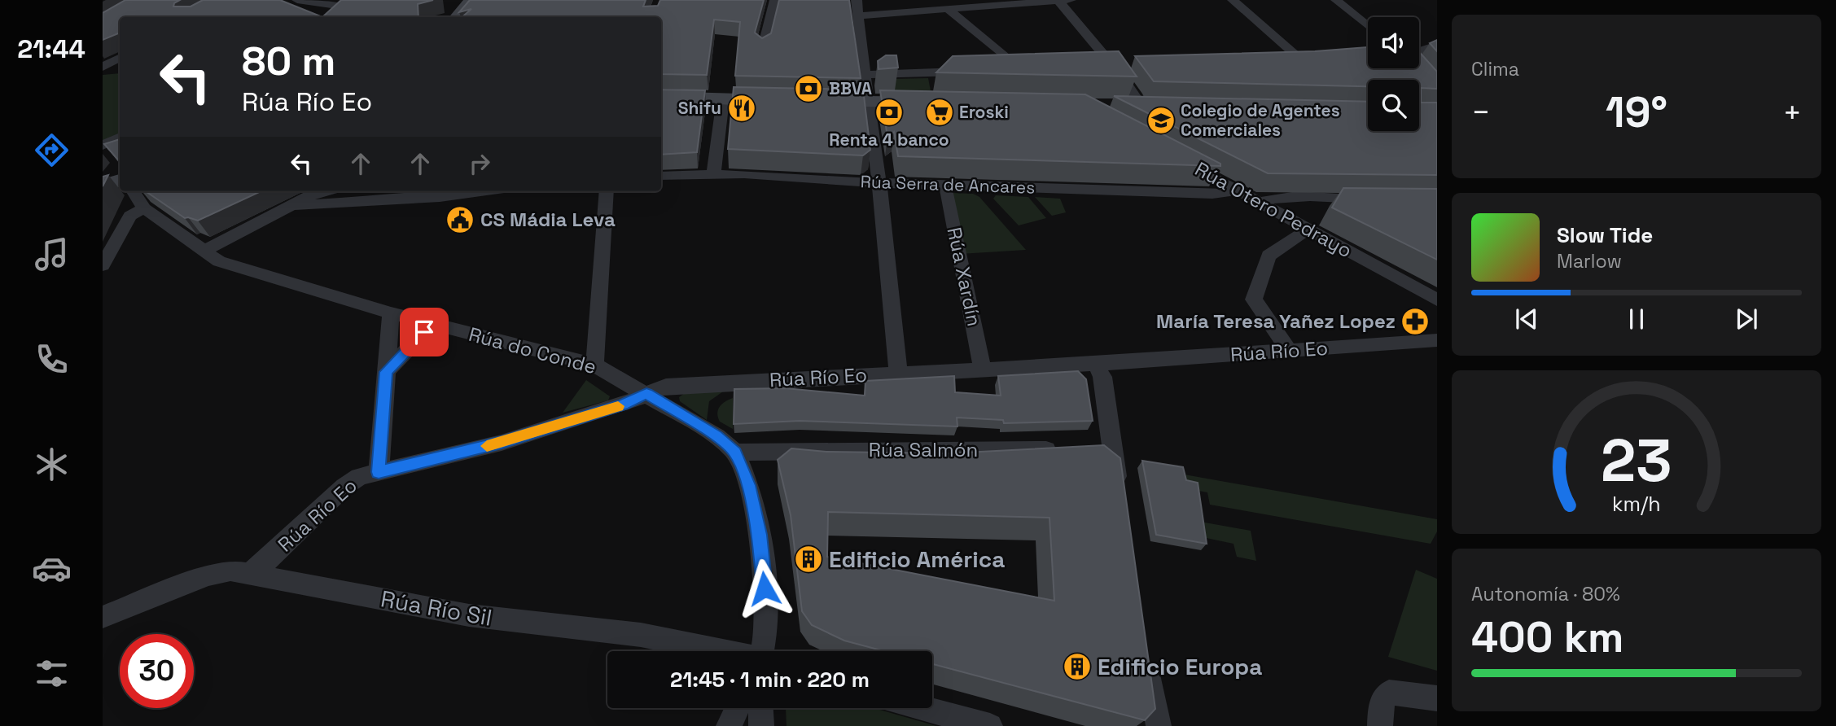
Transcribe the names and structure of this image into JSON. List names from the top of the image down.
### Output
{
  "streets": {
    "street": [
      "Rúa Serra de Ancares",
      "Rúa Otero Pedrayo",
      "Rúa Xardín",
      "Rúa do Conde",
      "Rúa Río Eo",
      "Rúa Salmón",
      "Rúa Río Sil"
    ]
  },
  "crossings": [
    ["Rúa Serra de Ancares", "Rúa Otero Pedrayo"],
    ["Rúa do Conde", "Rúa Río Eo"],
    ["Rúa do Conde", "Rúa Salmón"],
    ["Rúa Río Eo", "Rúa Río Sil"]
  ],
  "places": {
    "bank": ["BBVA", "Renta 4 banco"],
    "restaurant": ["Shifu"],
    "supermarket": ["Eroski"],
    "school or university": ["Colegio de Agentes Comerciales"],
    "public building": ["CS Mádia Leva"],
    "pharmacy": ["María Teresa Yañez Lopez"],
    "building": ["Edificio América", "Edificio Europa"]
  },
  "page": {
    "tabs": "21:44",
    "tile": [
      "Clima",
      ["Autonomía · 80%", "400 km"]
    ],
    "turn": ["80 m", "Rúa Río Eo"],
    "heat": ["−", "19°", "+"],
    "song": ["Slow Tide", "Marlow"],
    "limit": "30",
    "trip": "21:45 · 1 min · 220 m",
    "gauge": ["23", "km/h"]
  }
}
